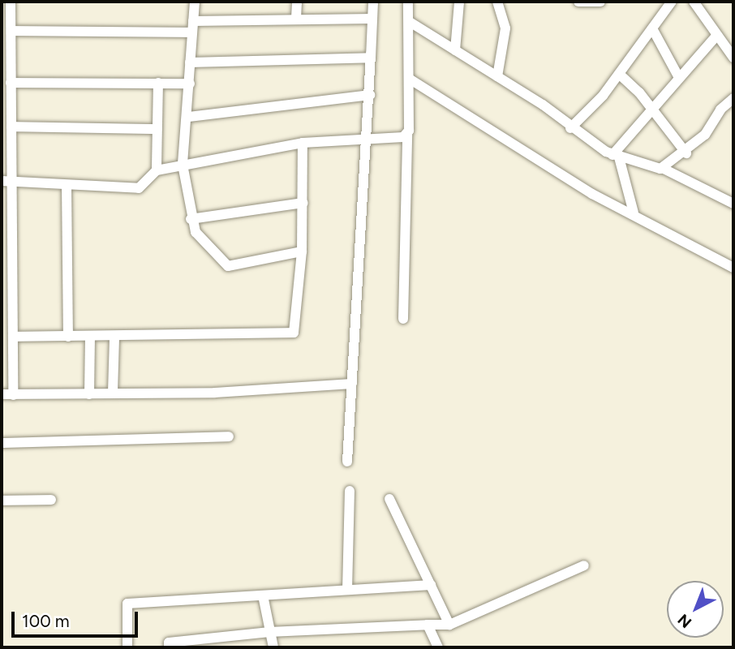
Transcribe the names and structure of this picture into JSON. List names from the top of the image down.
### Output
{
  "scale_bar": "100 m",
  "north": "bottom left"
}
